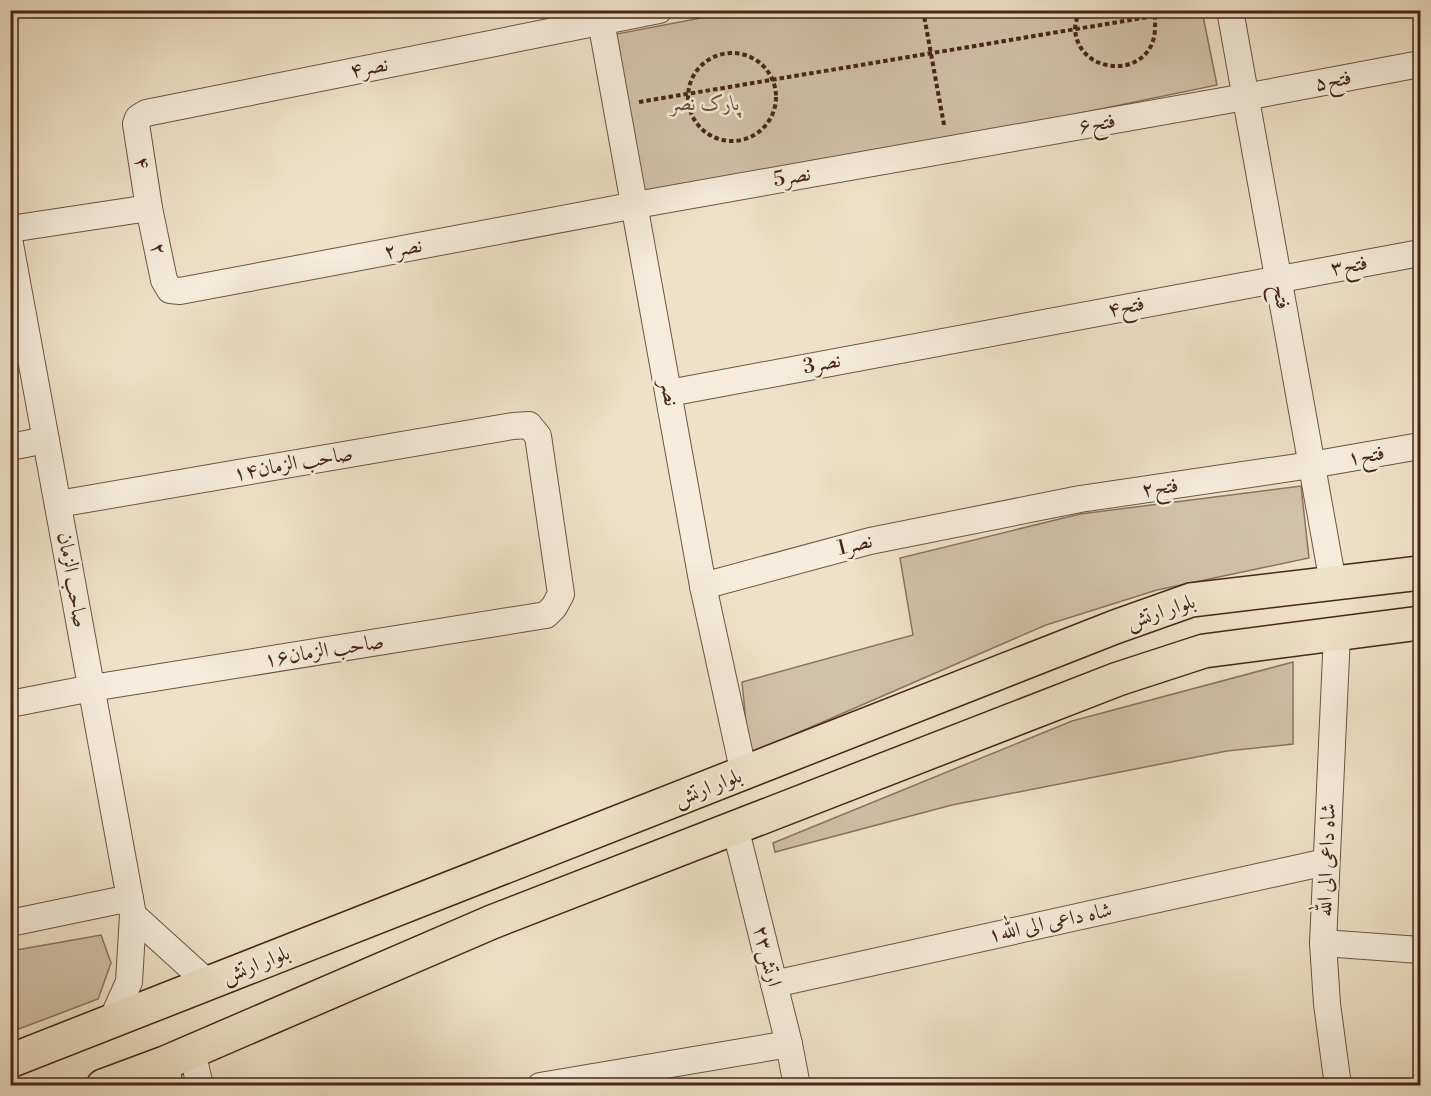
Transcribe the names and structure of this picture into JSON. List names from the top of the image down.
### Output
{
  "streets": {
    "main road": ["بلوار ارتش"],
    "street": [
      "۴نصر",
      "۵فتح",
      "۶فتح",
      "۴",
      "5نصر",
      "۲",
      "نصر۲",
      "۳فتح",
      "فتح",
      "فتح۴",
      "3نصر",
      "نصر",
      "۱فتح",
      "صاحب الزمان۱۴",
      "۲فتح",
      "1نصر",
      "صاحب الزمان",
      "صاحب الزمان۱۶",
      "شاه داعی الی الله",
      "شاه داعی الی الله۱",
      "ارتش۲۳"
    ]
  },
  "crossings": [
    ["۴نصر", "۴"],
    ["۴نصر", "نصر"],
    ["۵فتح", "۶فتح"],
    ["۵فتح", "فتح"],
    ["۶فتح", "5نصر"],
    ["۶فتح", "فتح"],
    ["۴", "۲"],
    ["5نصر", "نصر۲"],
    ["5نصر", "نصر"],
    ["۲", "نصر۲"],
    ["نصر۲", "نصر"],
    ["۳فتح", "فتح"],
    ["۳فتح", "فتح۴"],
    ["فتح", "فتح۴"],
    ["فتح", "۱فتح"],
    ["فتح", "۲فتح"],
    ["فتح", "بلوار ارتش"],
    ["فتح۴", "3نصر"],
    ["3نصر", "نصر"],
    ["نصر", "1نصر"],
    ["نصر", "بلوار ارتش"],
    ["۱فتح", "۲فتح"],
    ["صاحب الزمان۱۴", "صاحب الزمان"],
    ["صاحب الزمان۱۴", "صاحب الزمان۱۶"],
    ["۲فتح", "1نصر"],
    ["صاحب الزمان", "بلوار ارتش"],
    ["صاحب الزمان", "صاحب الزمان۱۶"],
    ["شاه داعی الی الله", "شاه داعی الی الله۱"],
    ["شاه داعی الی الله۱", "ارتش۲۳"]
  ],
  "parks": ["پارک نصر"]
}
